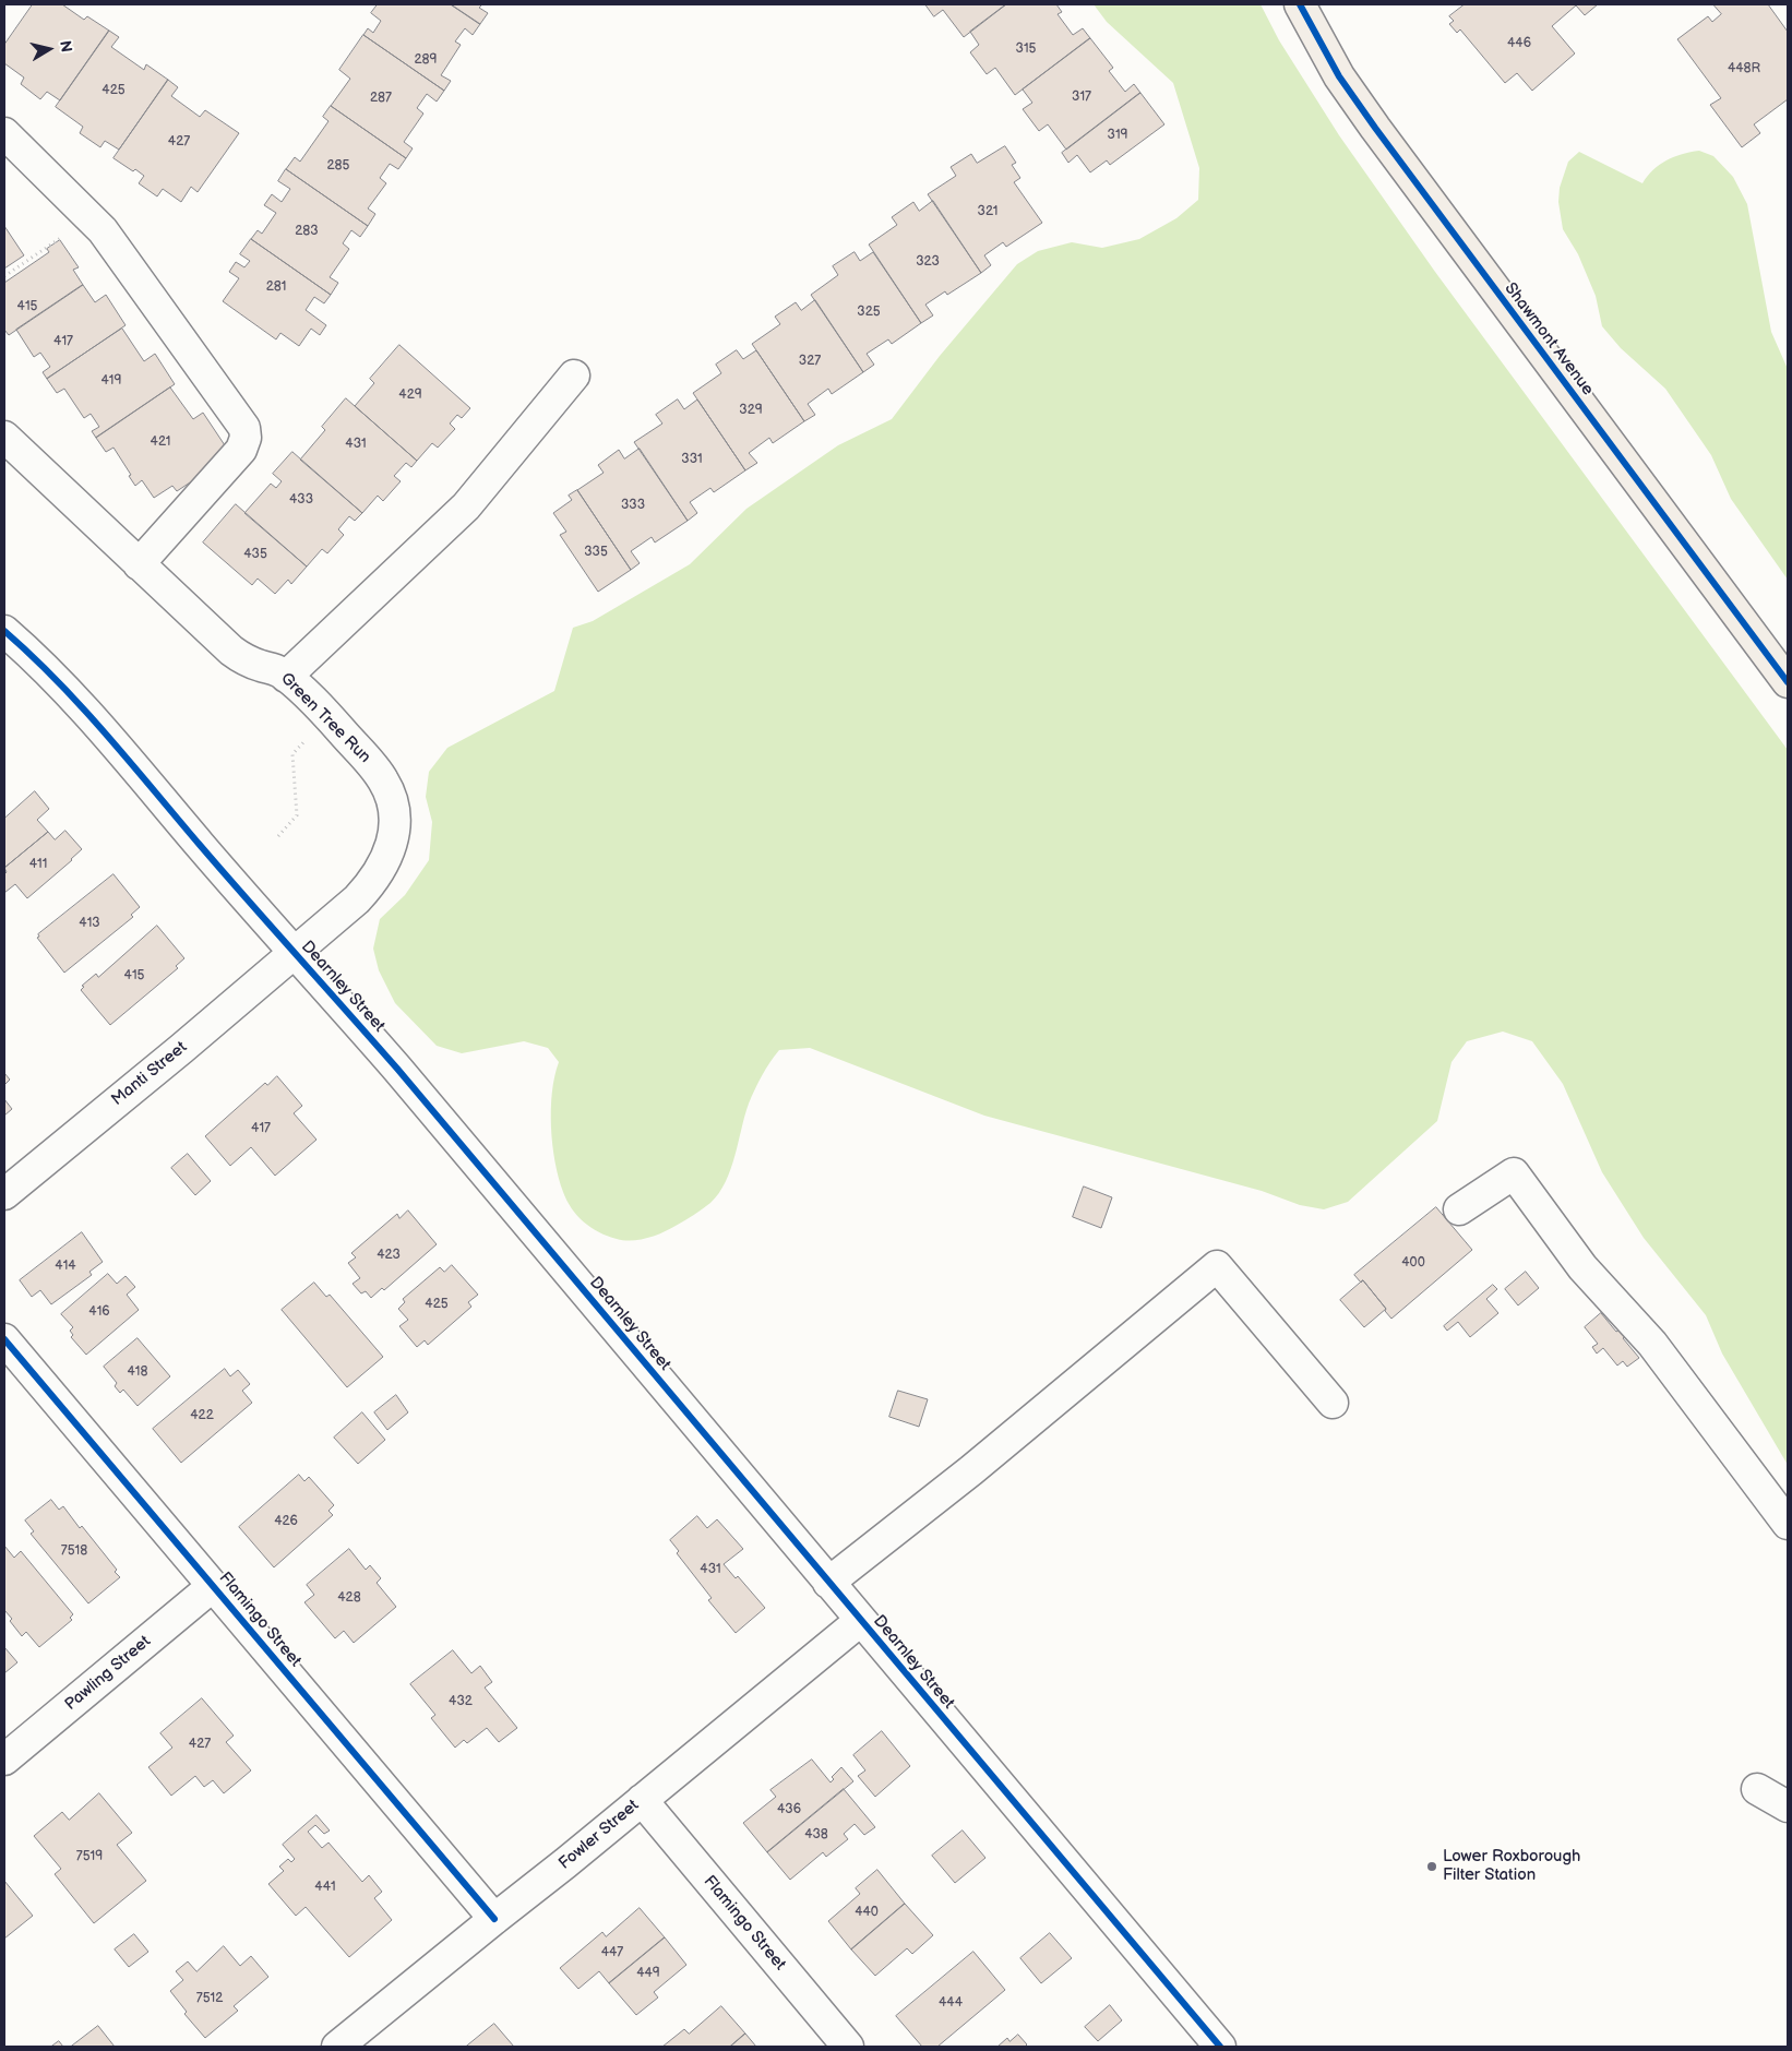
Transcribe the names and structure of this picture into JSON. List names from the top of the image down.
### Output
{
  "streets": {
    "main road": ["Shawmont Avenue"],
    "street": [
      "Green Tree Run",
      "Dearnley Street",
      "Manti Street",
      "Flamingo Street",
      "Pawling Street",
      "Fowler Street"
    ]
  },
  "crossings": [
    ["Green Tree Run", "Dearnley Street"],
    ["Green Tree Run", "Manti Street"],
    ["Dearnley Street", "Manti Street"],
    ["Dearnley Street", "Fowler Street"],
    ["Flamingo Street", "Pawling Street"],
    ["Flamingo Street", "Fowler Street"]
  ],
  "places": ["Lower Roxborough Filter Station"],
  "house_numbers": [
    "446",
    "315",
    "289",
    "448R",
    "425",
    "317",
    "287",
    "319",
    "427",
    "285",
    "321",
    "283",
    "323",
    "281",
    "415",
    "325",
    "417",
    "327",
    "419",
    "429",
    "329",
    "421",
    "431",
    "331",
    "433",
    "333",
    "335",
    "435",
    "411",
    "413",
    "415",
    "417",
    "423",
    "400",
    "414",
    "425",
    "416",
    "418",
    "422",
    "426",
    "7518",
    "431",
    "428",
    "432",
    "427",
    "436",
    "438",
    "7519",
    "441",
    "440",
    "447",
    "449",
    "7512",
    "444"
  ],
  "north": "right"
}
